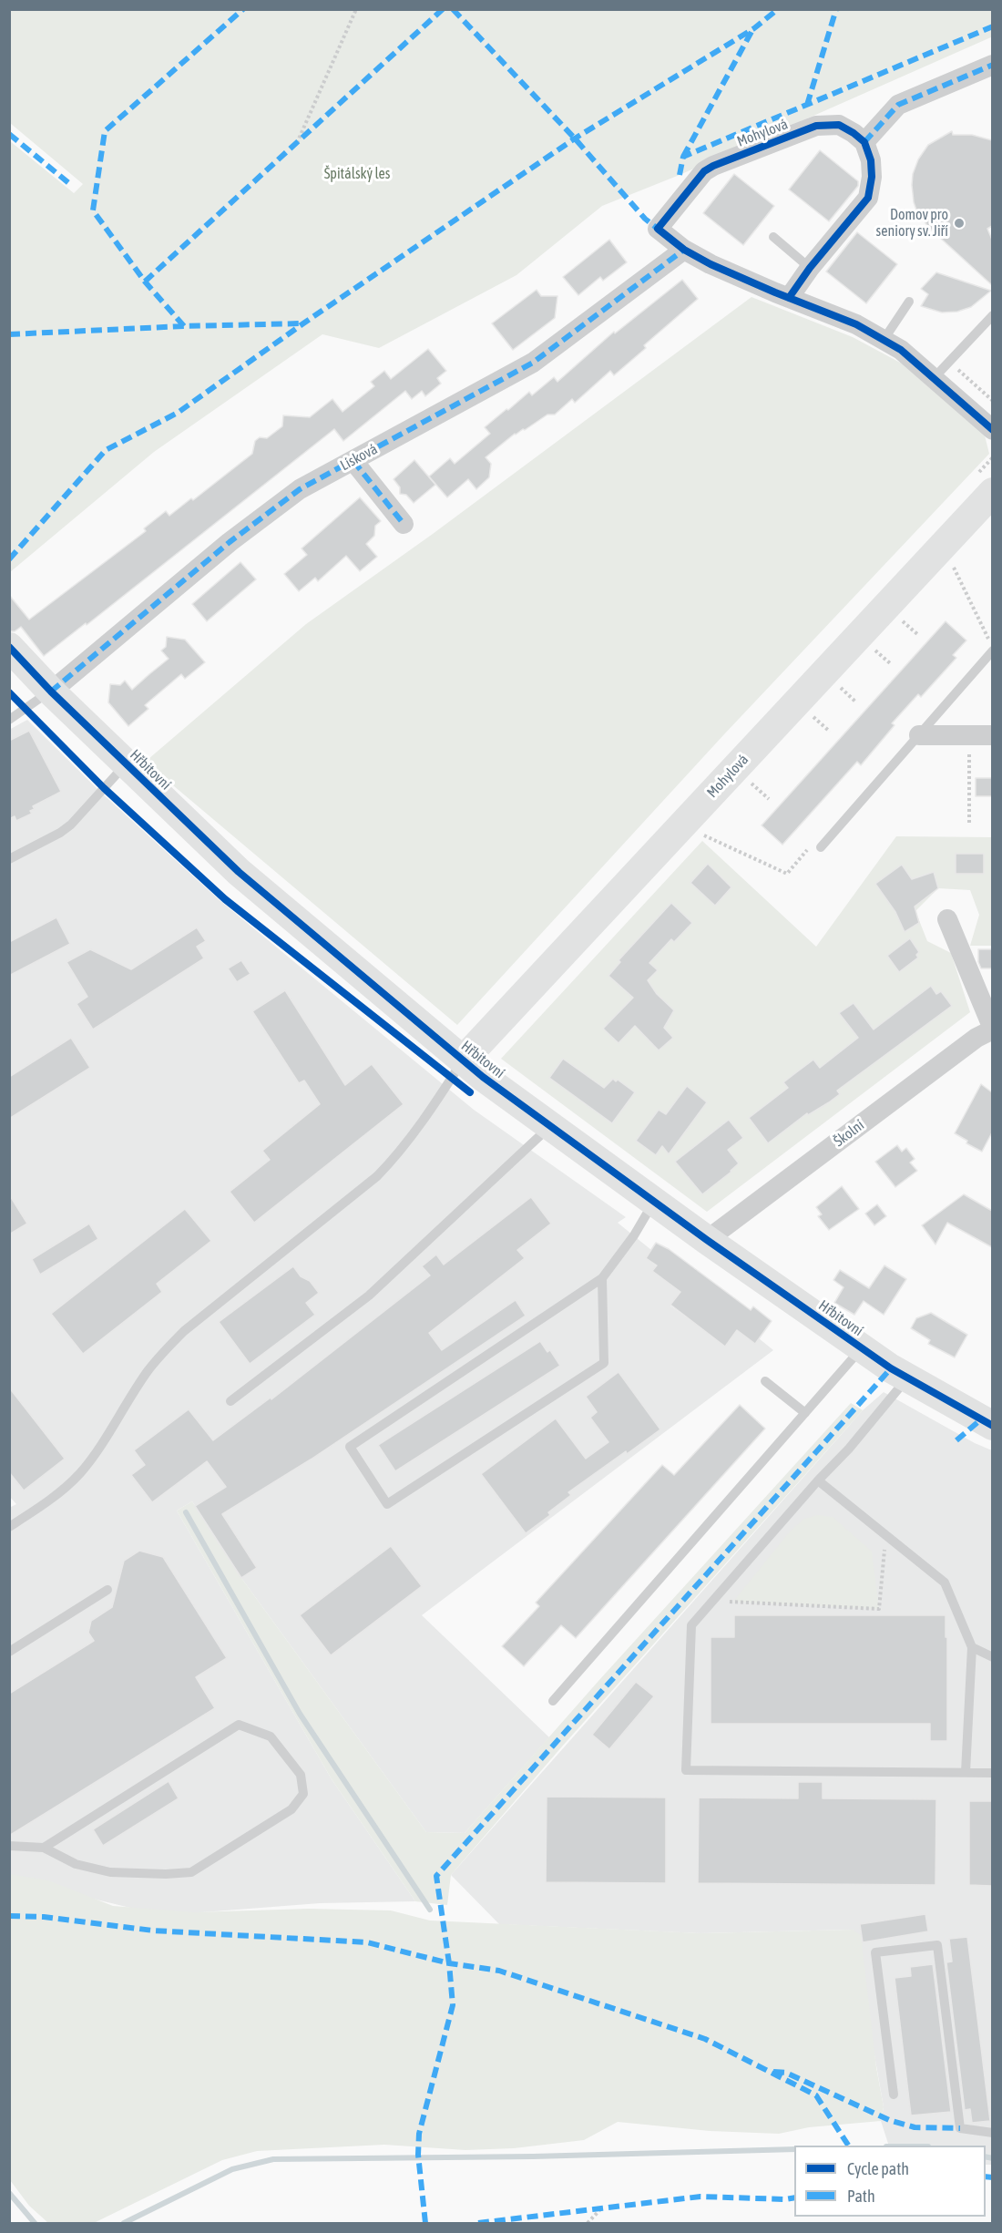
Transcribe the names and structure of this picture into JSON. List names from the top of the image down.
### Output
{
  "streets": {
    "street": [
      "Mohylová",
      "Lísková",
      "Hřbitovní",
      "Školní"
    ]
  },
  "crossings": [
    ["Mohylová", "Lísková"],
    ["Mohylová", "Hřbitovní"],
    ["Lísková", "Hřbitovní"],
    ["Hřbitovní", "Školní"]
  ],
  "parks": ["Špitálský les"],
  "places": ["Domov pro seniory sv. Jiří"],
  "legend": ["Cycle path", "Path"]
}
